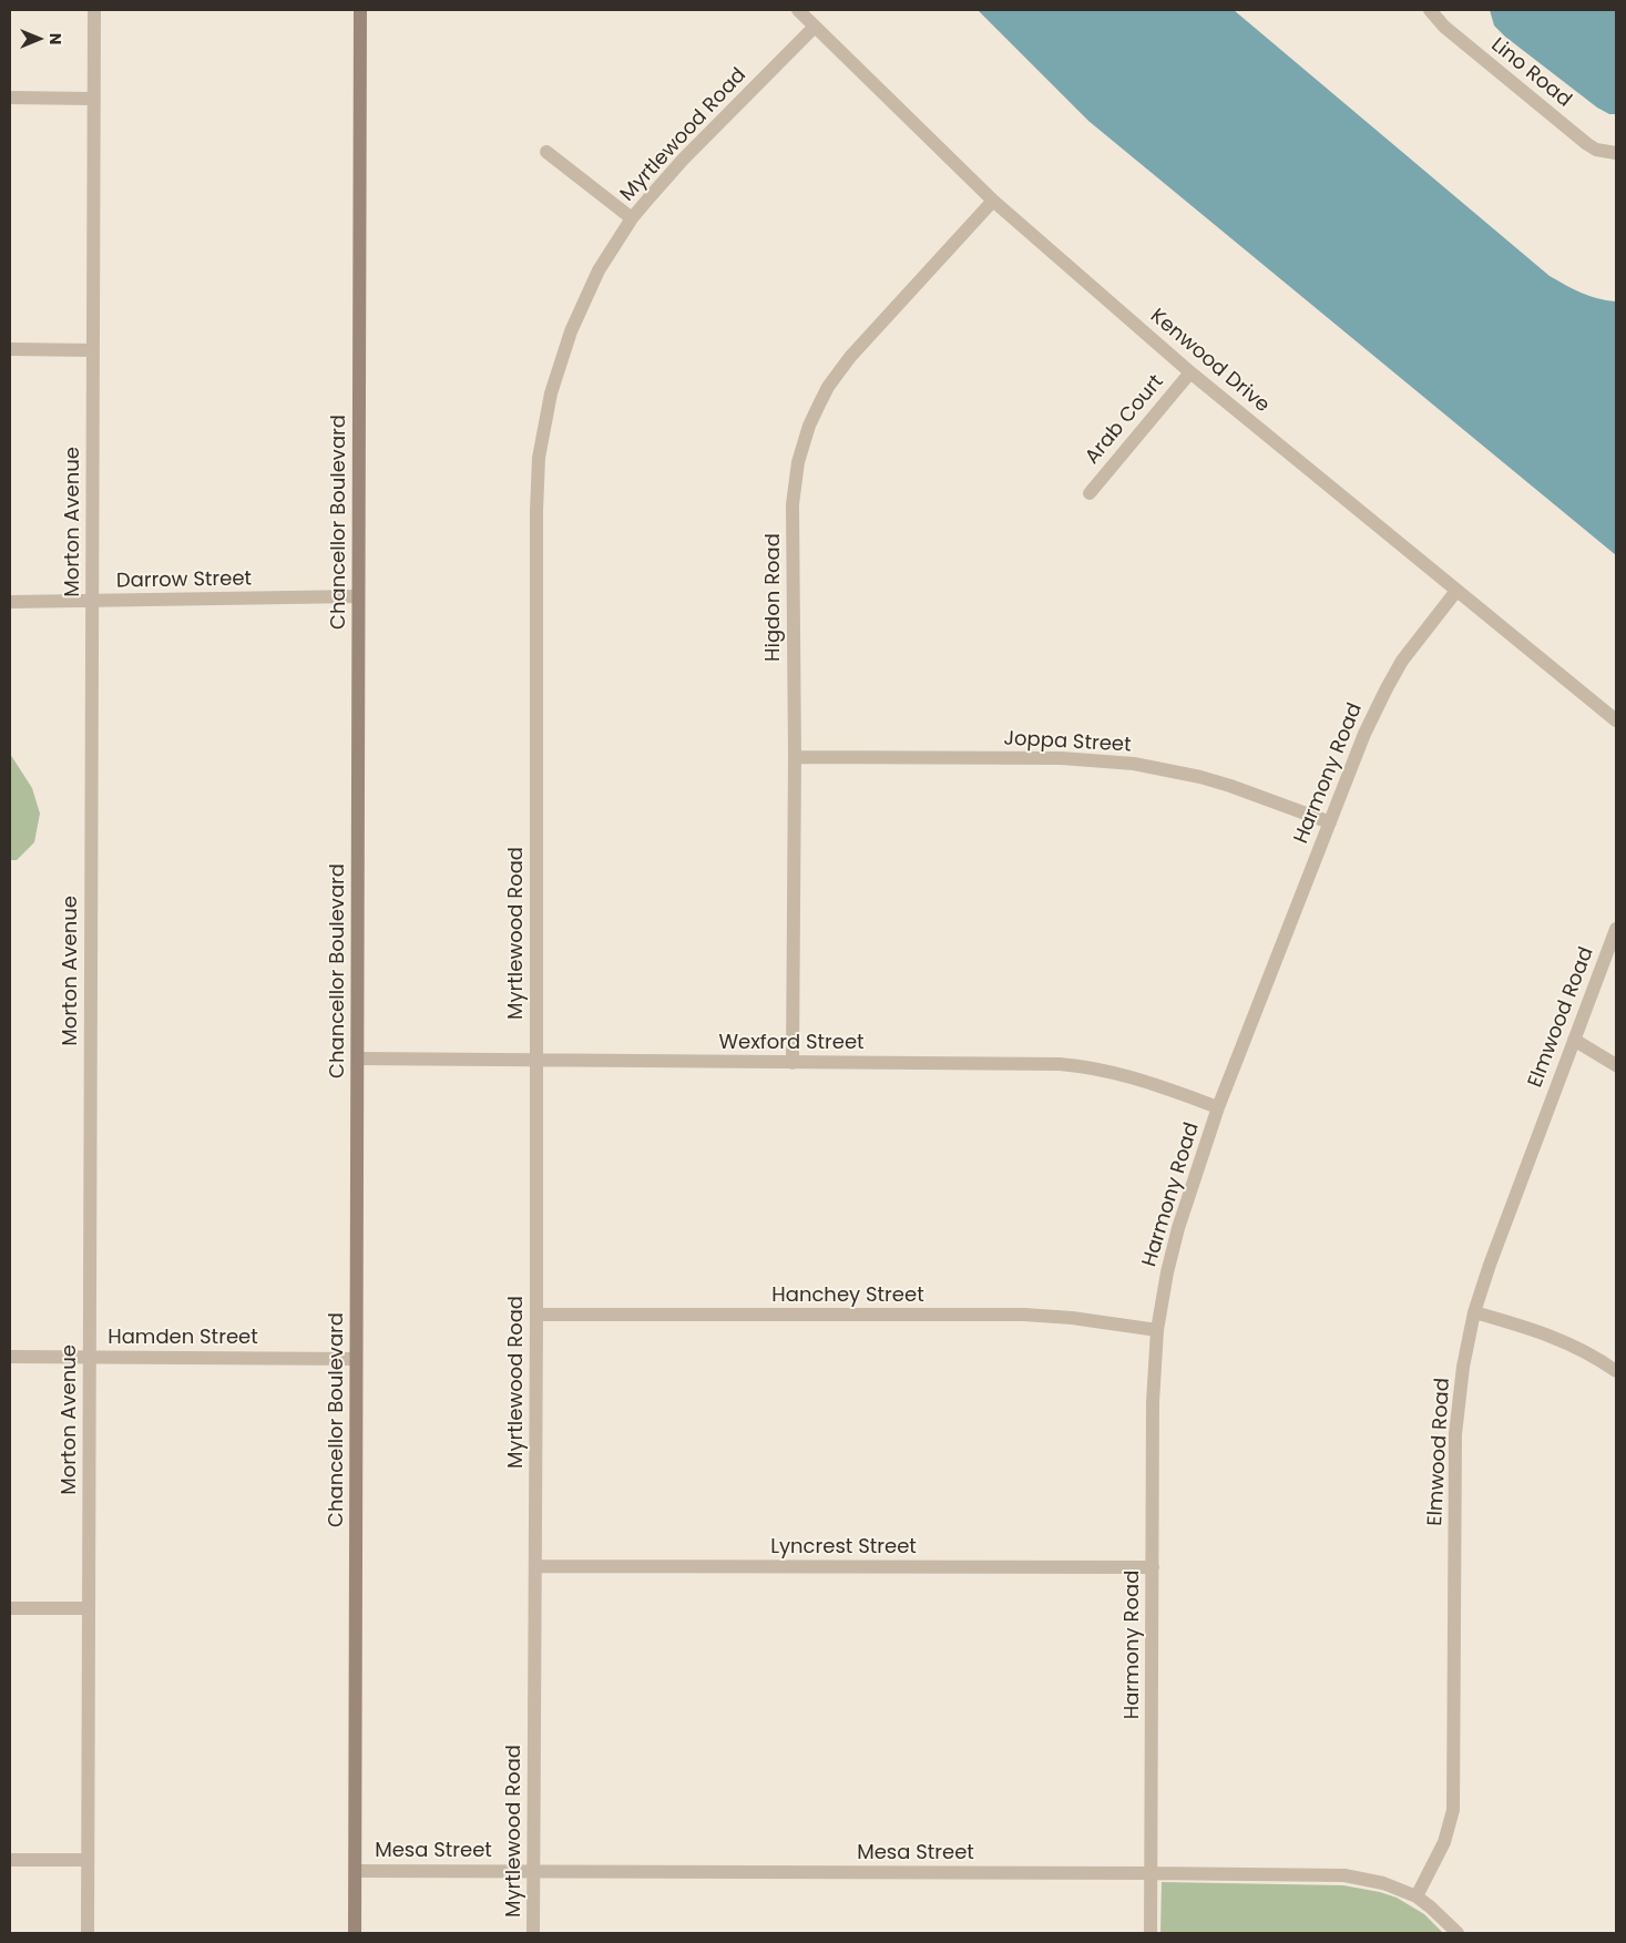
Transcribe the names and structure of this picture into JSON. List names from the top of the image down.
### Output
{
  "streets": {
    "street": [
      "Lino Road",
      "Myrtlewood Road",
      "Kenwood Drive",
      "Arab Court",
      "Morton Avenue",
      "Chancellor Boulevard",
      "Darrow Street",
      "Higdon Road",
      "Joppa Street",
      "Harmony Road",
      "Elmwood Road",
      "Wexford Street",
      "Hanchey Street",
      "Hamden Street",
      "Lyncrest Street",
      "Mesa Street"
    ]
  },
  "crossings": [
    ["Myrtlewood Road", "Kenwood Drive"],
    ["Myrtlewood Road", "Wexford Street"],
    ["Myrtlewood Road", "Hanchey Street"],
    ["Myrtlewood Road", "Lyncrest Street"],
    ["Myrtlewood Road", "Mesa Street"],
    ["Kenwood Drive", "Arab Court"],
    ["Kenwood Drive", "Higdon Road"],
    ["Kenwood Drive", "Harmony Road"],
    ["Morton Avenue", "Darrow Street"],
    ["Morton Avenue", "Hamden Street"],
    ["Chancellor Boulevard", "Darrow Street"],
    ["Chancellor Boulevard", "Wexford Street"],
    ["Chancellor Boulevard", "Hamden Street"],
    ["Chancellor Boulevard", "Mesa Street"],
    ["Higdon Road", "Joppa Street"],
    ["Higdon Road", "Wexford Street"],
    ["Joppa Street", "Harmony Road"],
    ["Harmony Road", "Wexford Street"],
    ["Harmony Road", "Hanchey Street"],
    ["Harmony Road", "Lyncrest Street"],
    ["Harmony Road", "Mesa Street"],
    ["Elmwood Road", "Mesa Street"]
  ],
  "north": "right"
}
